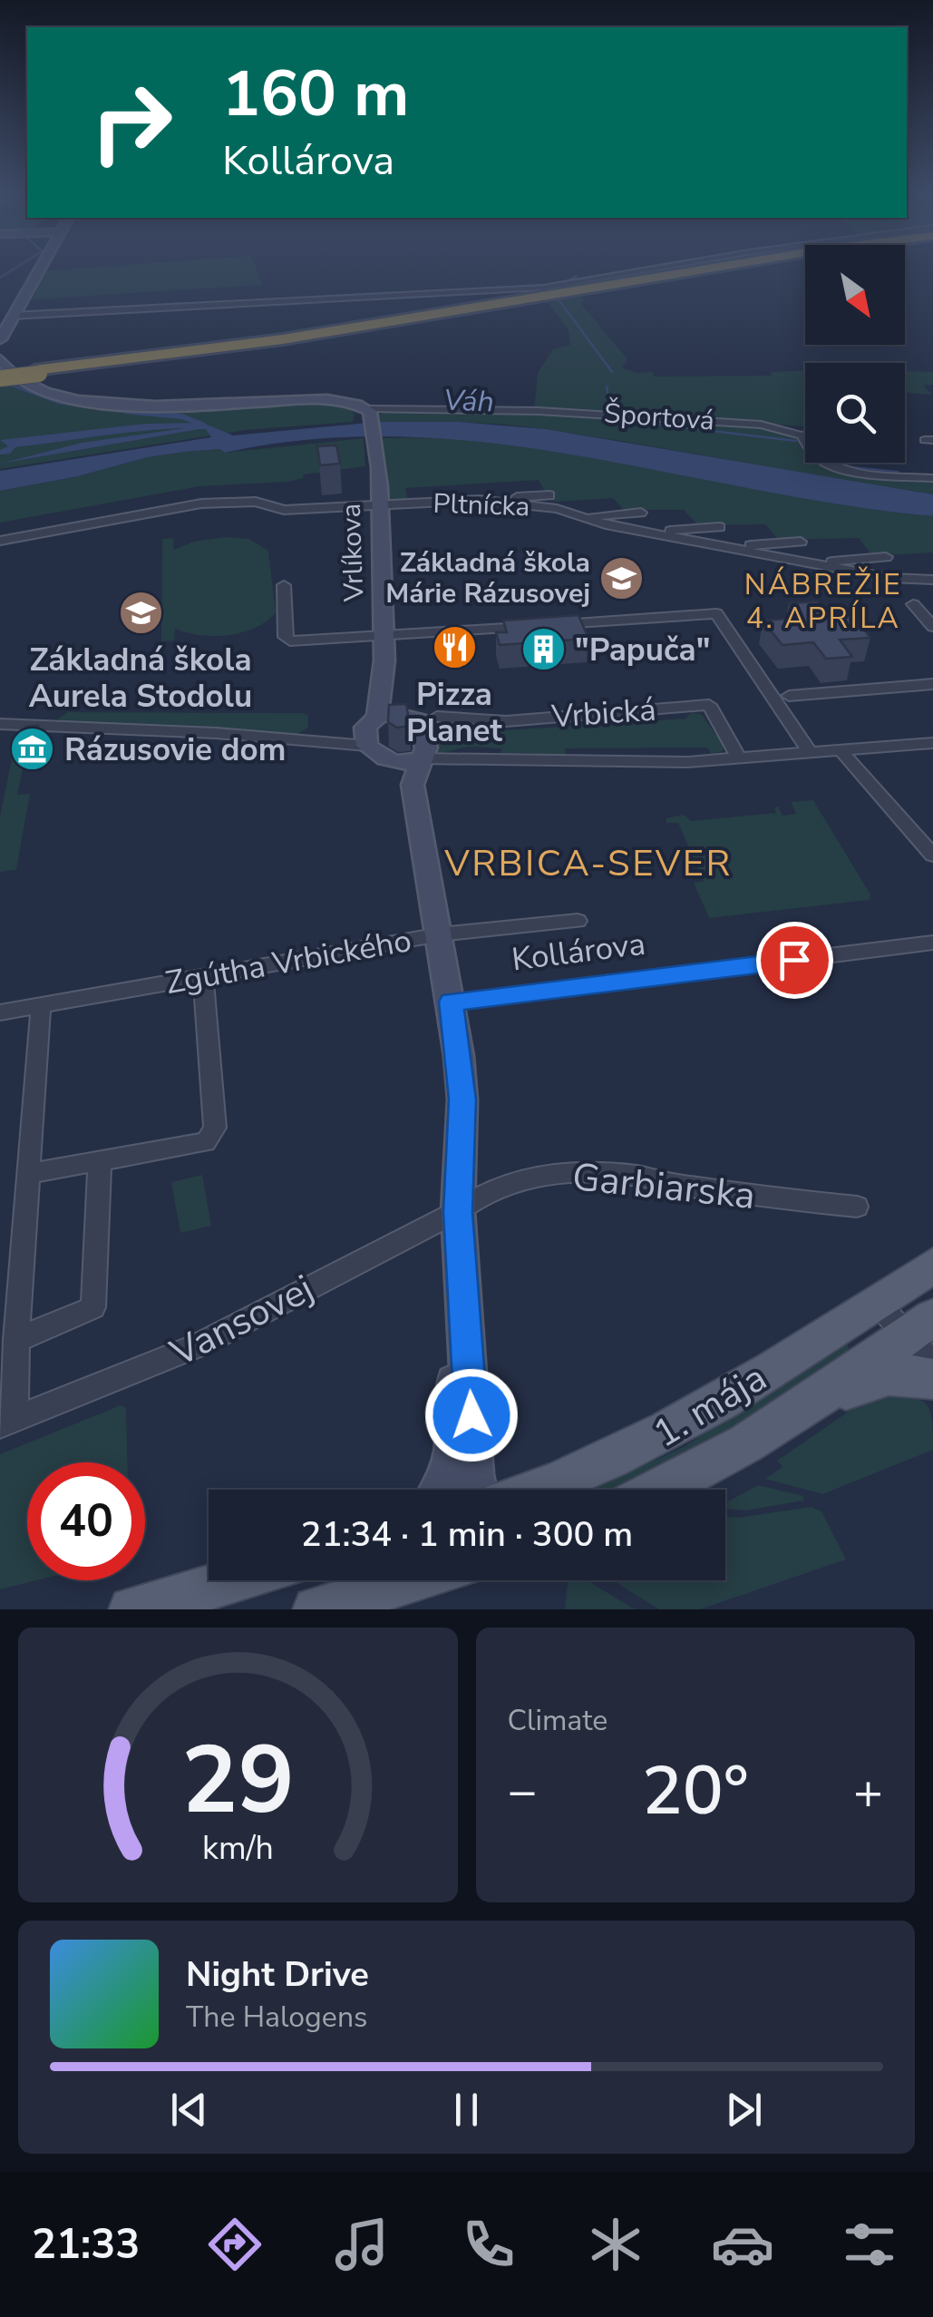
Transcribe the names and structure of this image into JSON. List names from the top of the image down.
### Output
{
  "streets": {
    "main road": ["1. mája"],
    "street": [
      "Športová",
      "Pltnícka",
      "Vrlíkova",
      "Vrbická",
      "Kollárova",
      "Zgútha Vrbického",
      "Garbiarska",
      "Vansovej"
    ]
  },
  "crossings": [
    ["Športová", "Vrlíkova"],
    ["Pltnícka", "Vrlíkova"],
    ["Garbiarska", "Vansovej"]
  ],
  "districts": ["NÁBREŽIE 4. APRÍLA", "VRBICA-SEVER"],
  "water": ["Váh"],
  "places": {
    "school or university": ["Základná škola Márie Rázusovej", "Základná škola Aurela Stodolu"],
    "restaurant": ["Pizza Planet"],
    "building": ["\"Papuča\""],
    "museum": ["Rázusovie dom"]
  },
  "north": "bottom right",
  "page": {
    "turn": ["160 m", "Kollárova"],
    "limit": "40",
    "trip": "21:34 · 1 min · 300 m",
    "tile": "Climate",
    "heat": ["−", "20°", "+"],
    "song": ["Night Drive", "The Halogens"],
    "tabs": "21:33",
    "gauge": ["29", "km/h"]
  }
}
